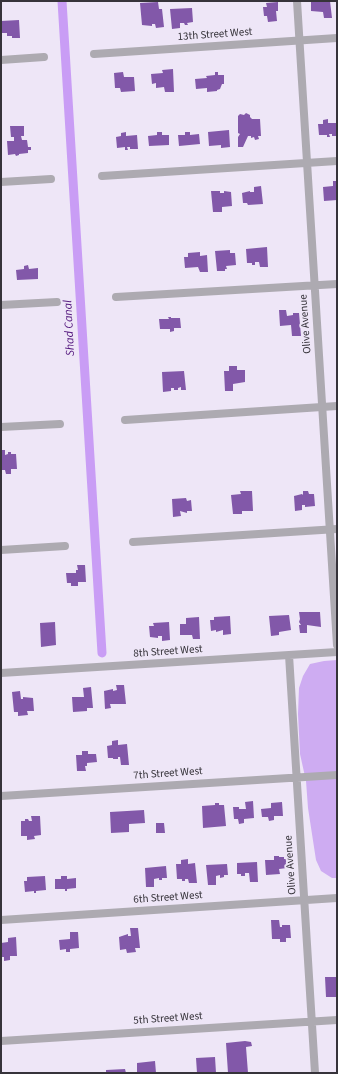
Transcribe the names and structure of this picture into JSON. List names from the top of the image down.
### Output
{
  "streets": {
    "street": [
      "13th Street West",
      "Olive Avenue",
      "8th Street West",
      "7th Street West",
      "6th Street West",
      "5th Street West"
    ]
  },
  "crossings": [
    ["13th Street West", "Olive Avenue"],
    ["Olive Avenue", "8th Street West"],
    ["Olive Avenue", "7th Street West"],
    ["Olive Avenue", "6th Street West"],
    ["Olive Avenue", "5th Street West"]
  ],
  "water": ["Shad Canal"]
}
